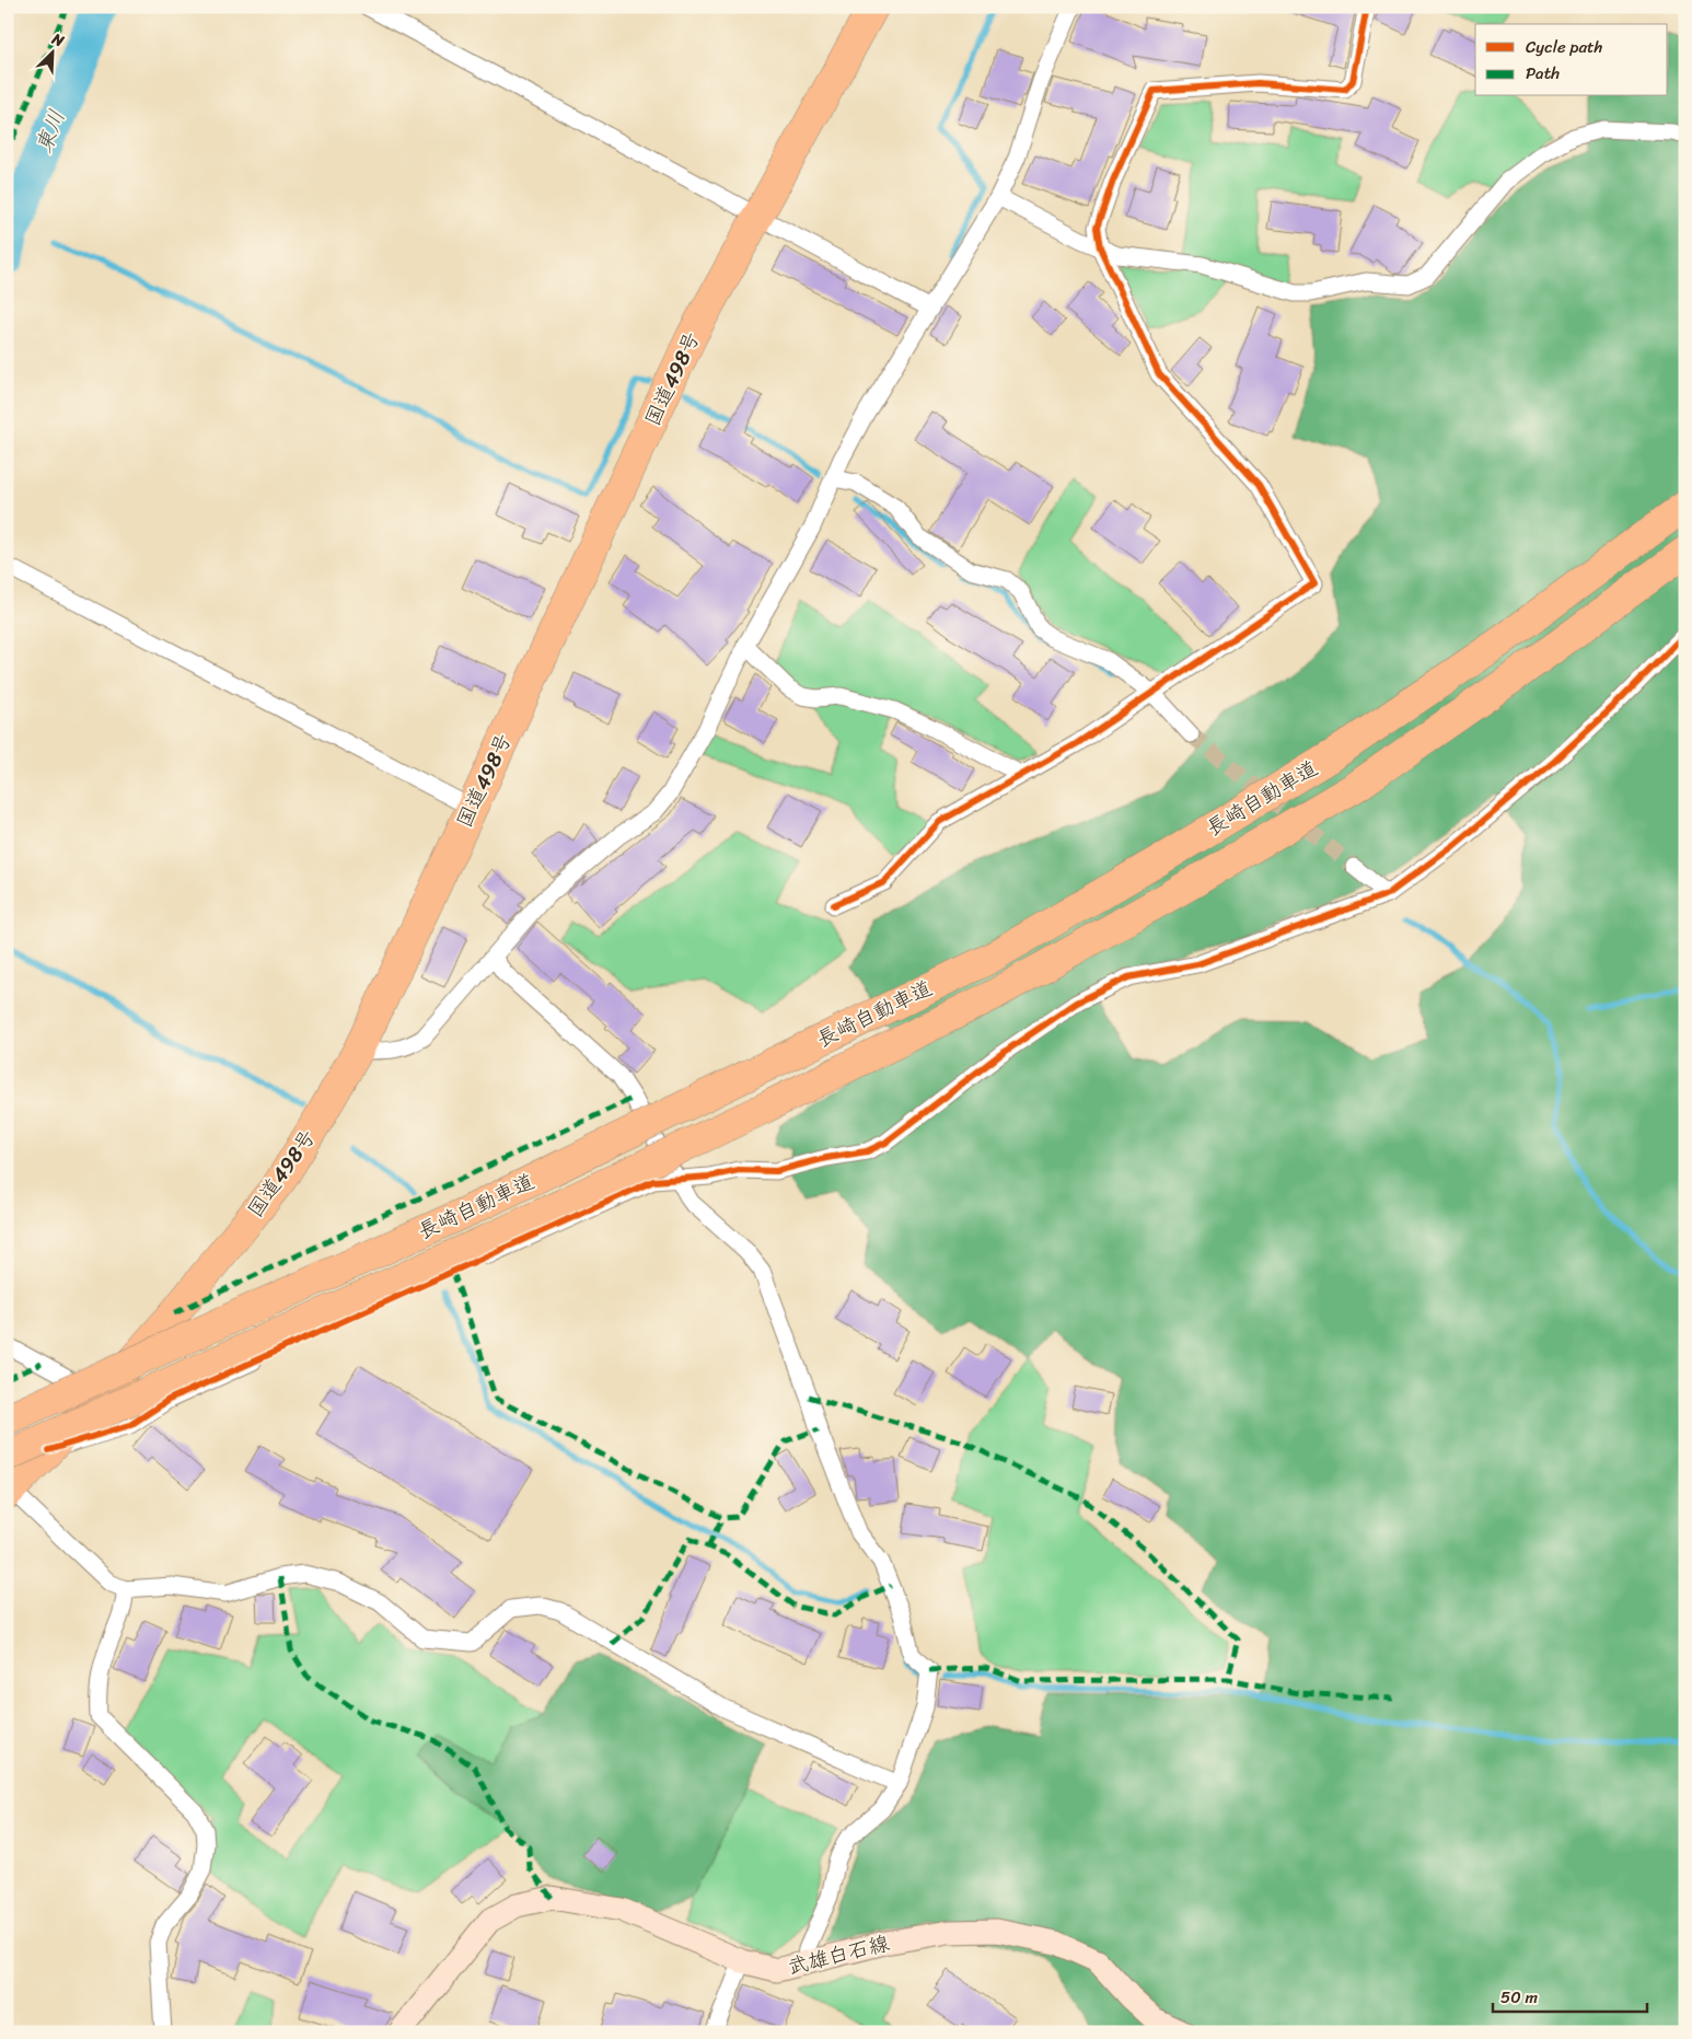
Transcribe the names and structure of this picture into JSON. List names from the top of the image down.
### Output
{
  "streets": {
    "highway": ["国道498号", "長崎自動車道"],
    "main road": ["武雄白石線"]
  },
  "water": ["東川"],
  "legend": ["Cycle path", "Path"],
  "scale_bar": "50 m",
  "north": "top right"
}
